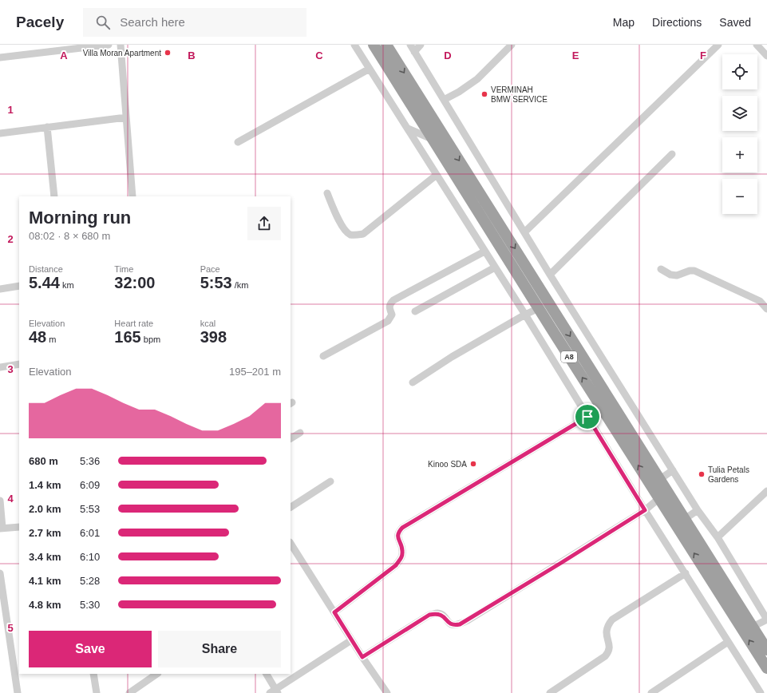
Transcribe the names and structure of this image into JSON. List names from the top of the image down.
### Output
{
  "streets": {
    "highway": ["A8"]
  },
  "places": [
    "Villa Moran Apartment",
    "VERMINAH BMW SERVICE",
    "Kinoo SDA",
    "Tulia Petals Gardens"
  ],
  "page": {
    "header": "Pacely",
    "search": "Search here",
    "nav": ["Map", "Directions", "Saved"],
    "map_buttons": ["+", "−"],
    "heading": ["Morning run", "08:02 · 8 × 680 m"],
    "stats": [
      ["Distance", "5.44 km"],
      ["Time", "32:00"],
      ["Pace", "5:53 /km"],
      ["Elevation", "48 m"],
      ["Heart rate", "165 bpm"],
      ["kcal", "398"]
    ],
    "chart": ["Elevation", "195–201 m"],
    "list": [
      {
        "name": "680 m",
        "note": "5:36"
      },
      {
        "name": "1.4 km",
        "note": "6:09"
      },
      {
        "name": "2.0 km",
        "note": "5:53"
      },
      {
        "name": "2.7 km",
        "note": "6:01"
      },
      {
        "name": "3.4 km",
        "note": "6:10"
      },
      {
        "name": "4.1 km",
        "note": "5:28"
      },
      {
        "name": "4.8 km",
        "note": "5:30"
      }
    ],
    "buttons": ["Save", "Share"]
  },
  "grid": {
    "columns": [
      "A",
      "B",
      "C",
      "D",
      "E",
      "F"
    ],
    "rows": [
      "1",
      "2",
      "3",
      "4",
      "5"
    ]
  }
}
